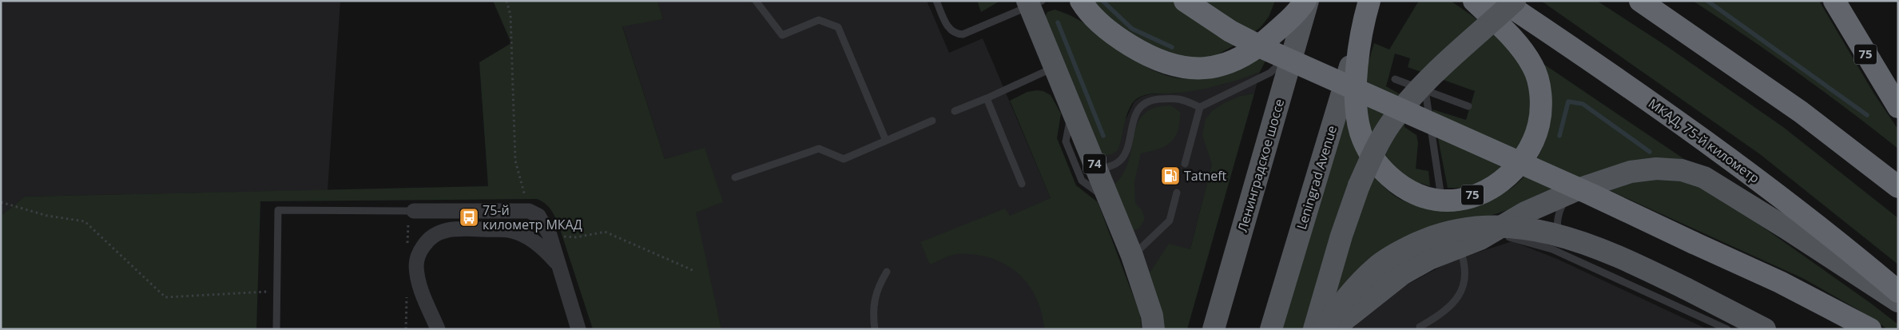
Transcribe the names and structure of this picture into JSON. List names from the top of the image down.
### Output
{
  "streets": {
    "highway": ["75", "МКАД, 75-й километр"],
    "main road": ["74", "Ленинградское шоссе", "Leningrad Avenue"]
  },
  "crossings": [
    ["75", "Leningrad Avenue"]
  ],
  "places": {
    "fuel station": ["Tatneft"],
    "bus stop": ["75-й километр МКАД"]
  }
}
